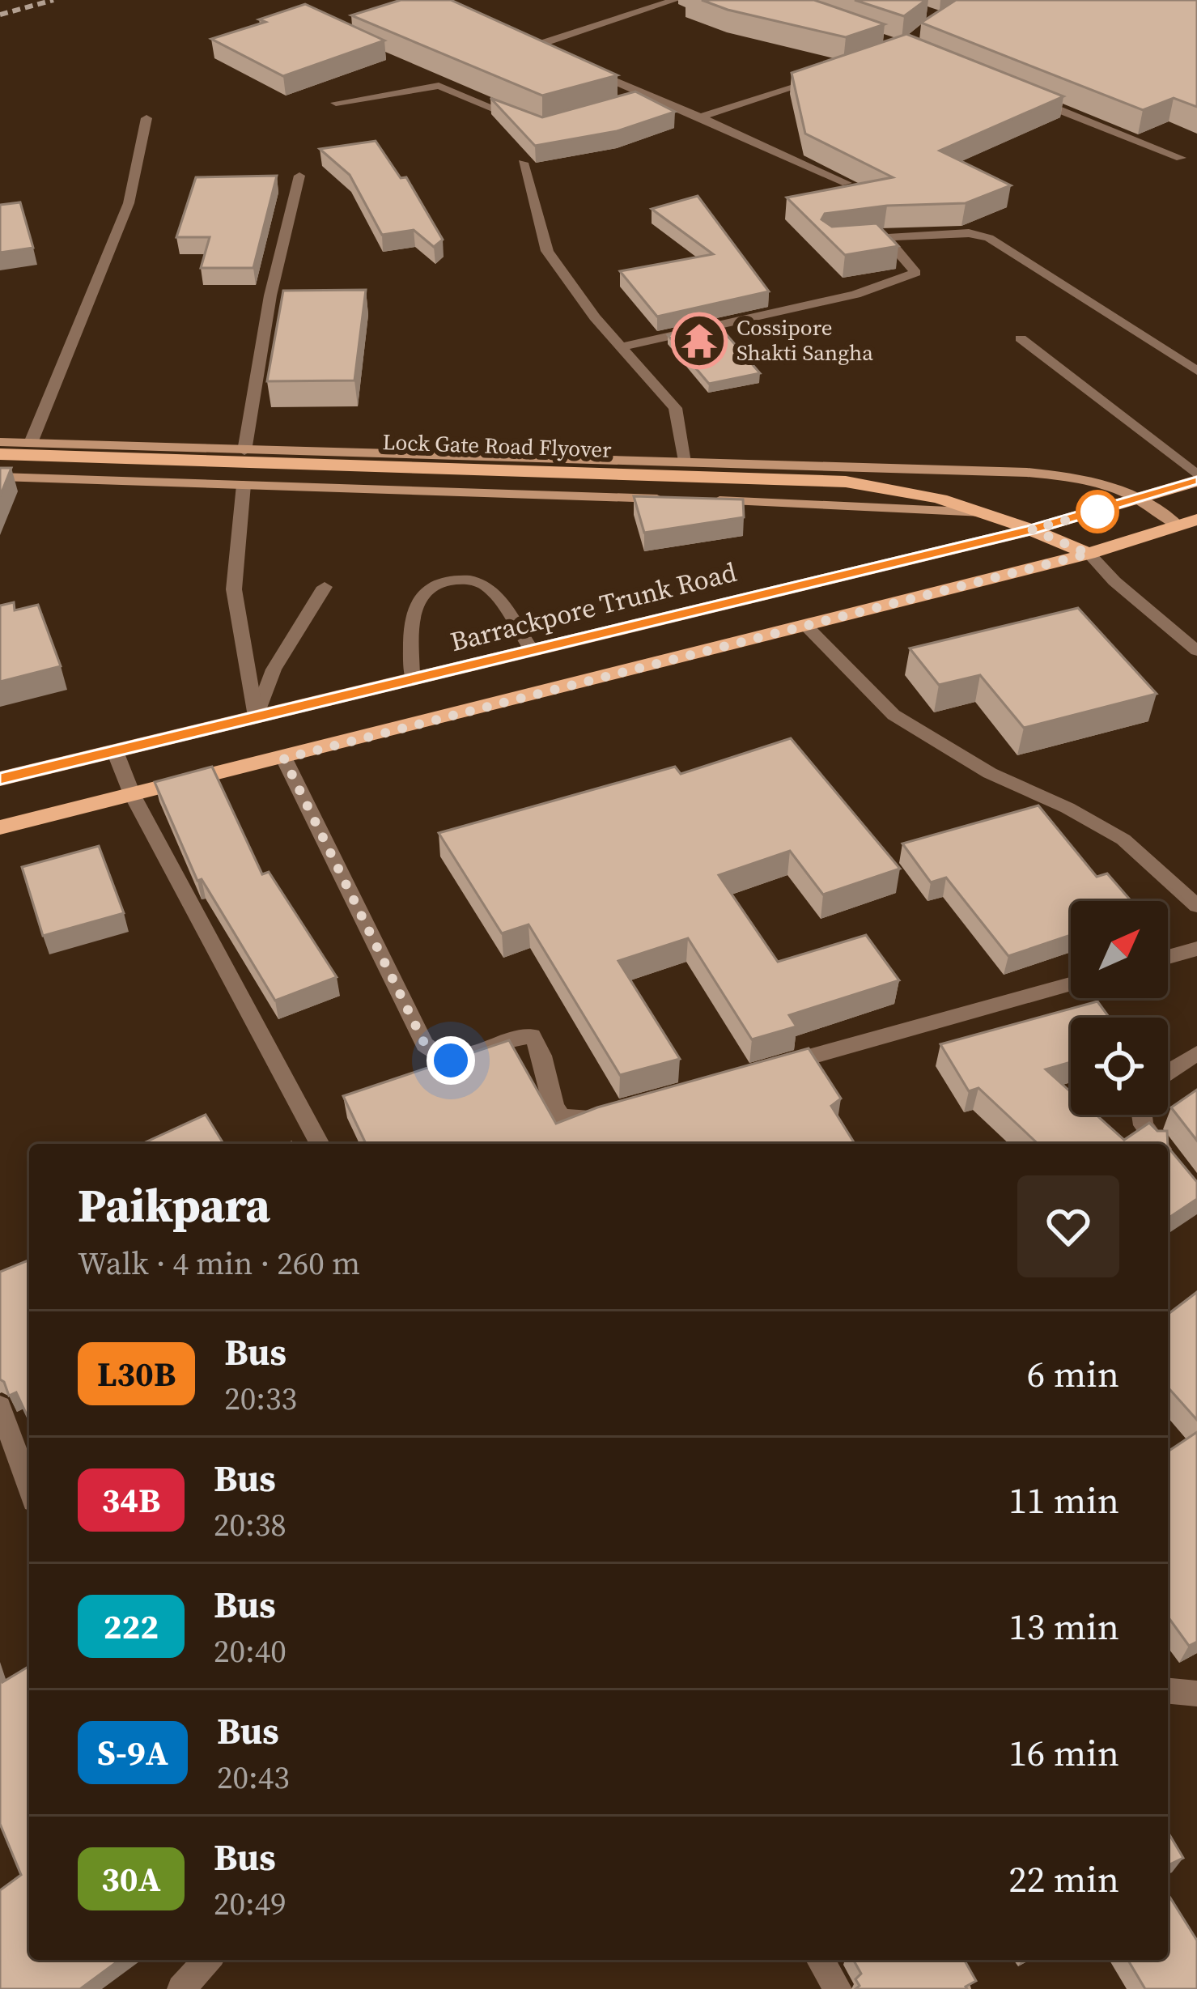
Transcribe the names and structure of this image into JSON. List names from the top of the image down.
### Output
{
  "streets": {
    "main road": ["Lock Gate Road Flyover", "Barrackpore Trunk Road"]
  },
  "crossings": [
    ["Lock Gate Road Flyover", "Barrackpore Trunk Road"]
  ],
  "places": {
    "temple": ["Cossipore Shakti Sangha"]
  },
  "lines": ["bus line L30B"],
  "north": "top right",
  "page": {
    "heading": ["Paikpara", "Walk · 4 min · 260 m"],
    "list": [
      {
        "mark": "L30B",
        "name": "Bus",
        "note": "20:33",
        "value": "6 min"
      },
      {
        "mark": "34B",
        "name": "Bus",
        "note": "20:38",
        "value": "11 min"
      },
      {
        "mark": "222",
        "name": "Bus",
        "note": "20:40",
        "value": "13 min"
      },
      {
        "mark": "S-9A",
        "name": "Bus",
        "note": "20:43",
        "value": "16 min"
      },
      {
        "mark": "30A",
        "name": "Bus",
        "note": "20:49",
        "value": "22 min"
      }
    ]
  }
}
